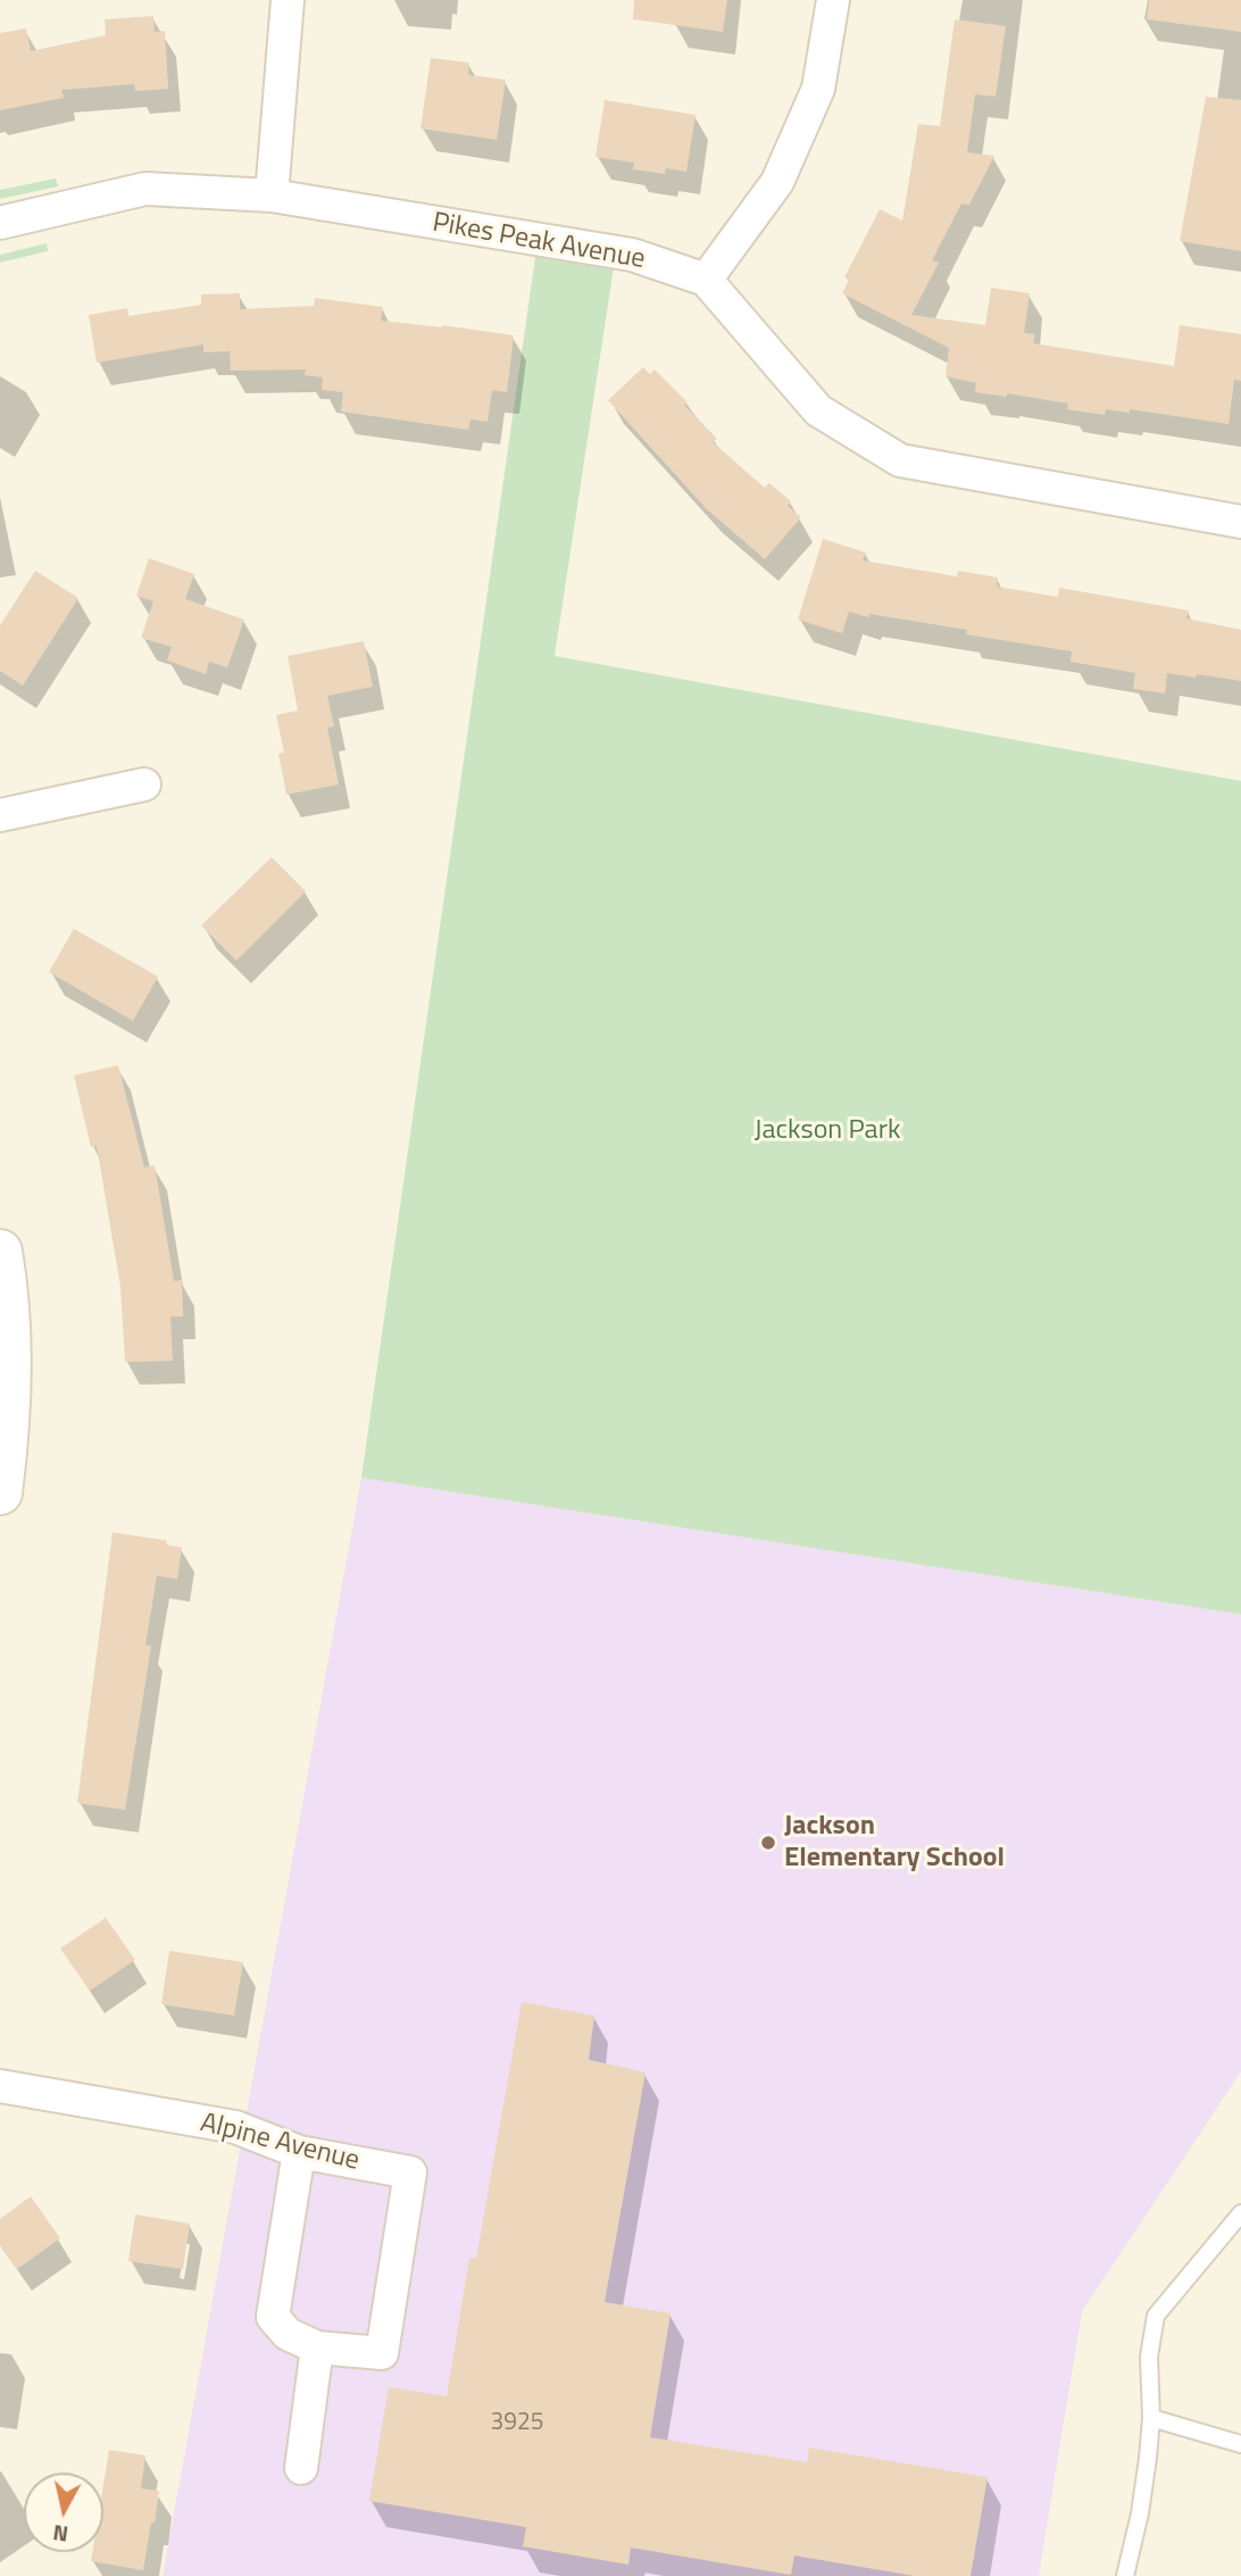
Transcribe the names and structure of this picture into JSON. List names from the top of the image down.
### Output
{
  "streets": {
    "street": ["Pikes Peak Avenue", "Alpine Avenue"]
  },
  "parks": ["Jackson Park"],
  "places": ["Jackson Elementary School"],
  "house_numbers": ["3925"],
  "north": "bottom"
}
